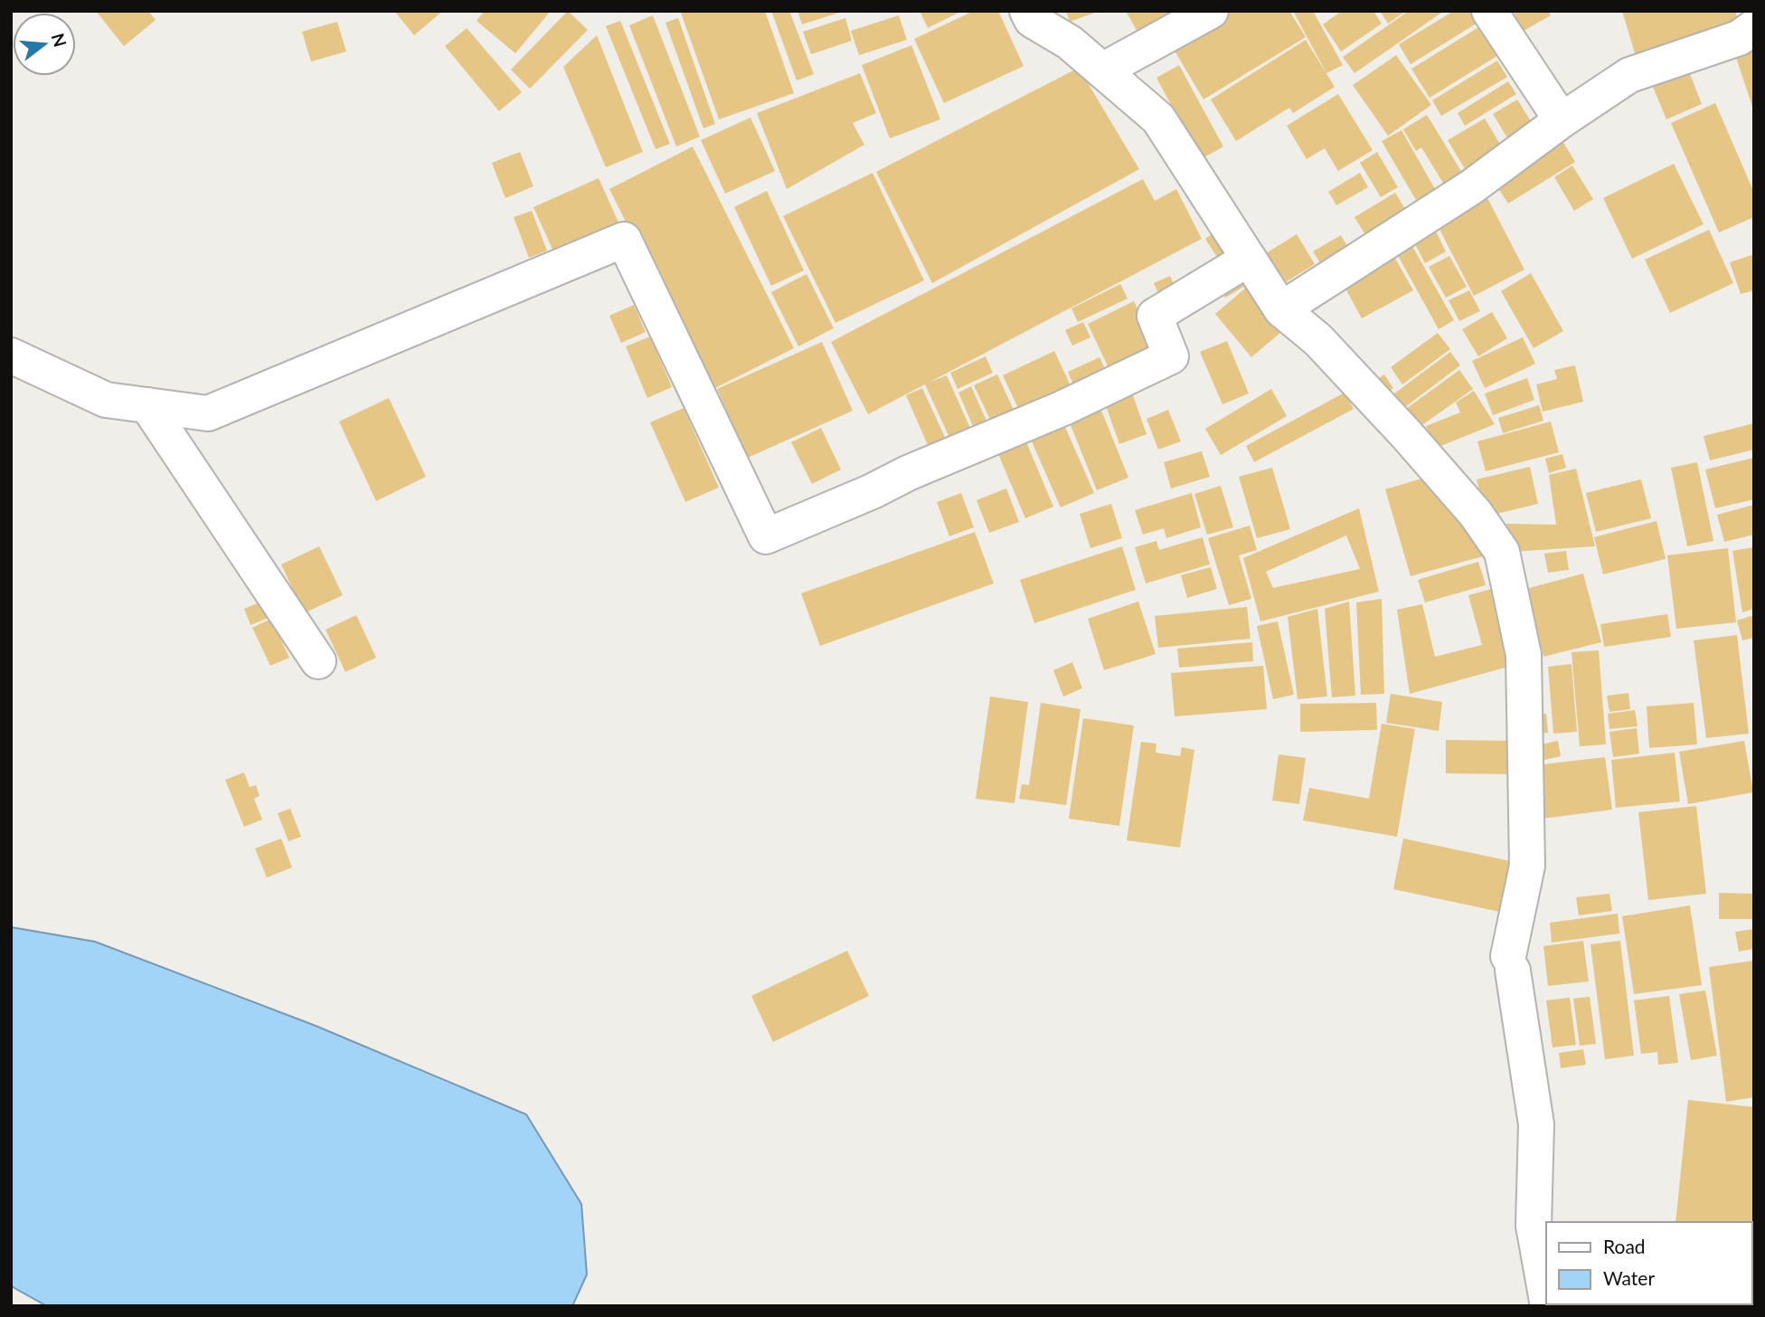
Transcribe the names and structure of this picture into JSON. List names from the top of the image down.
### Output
{
  "legend": ["Road", "Water"],
  "north": "right"
}
